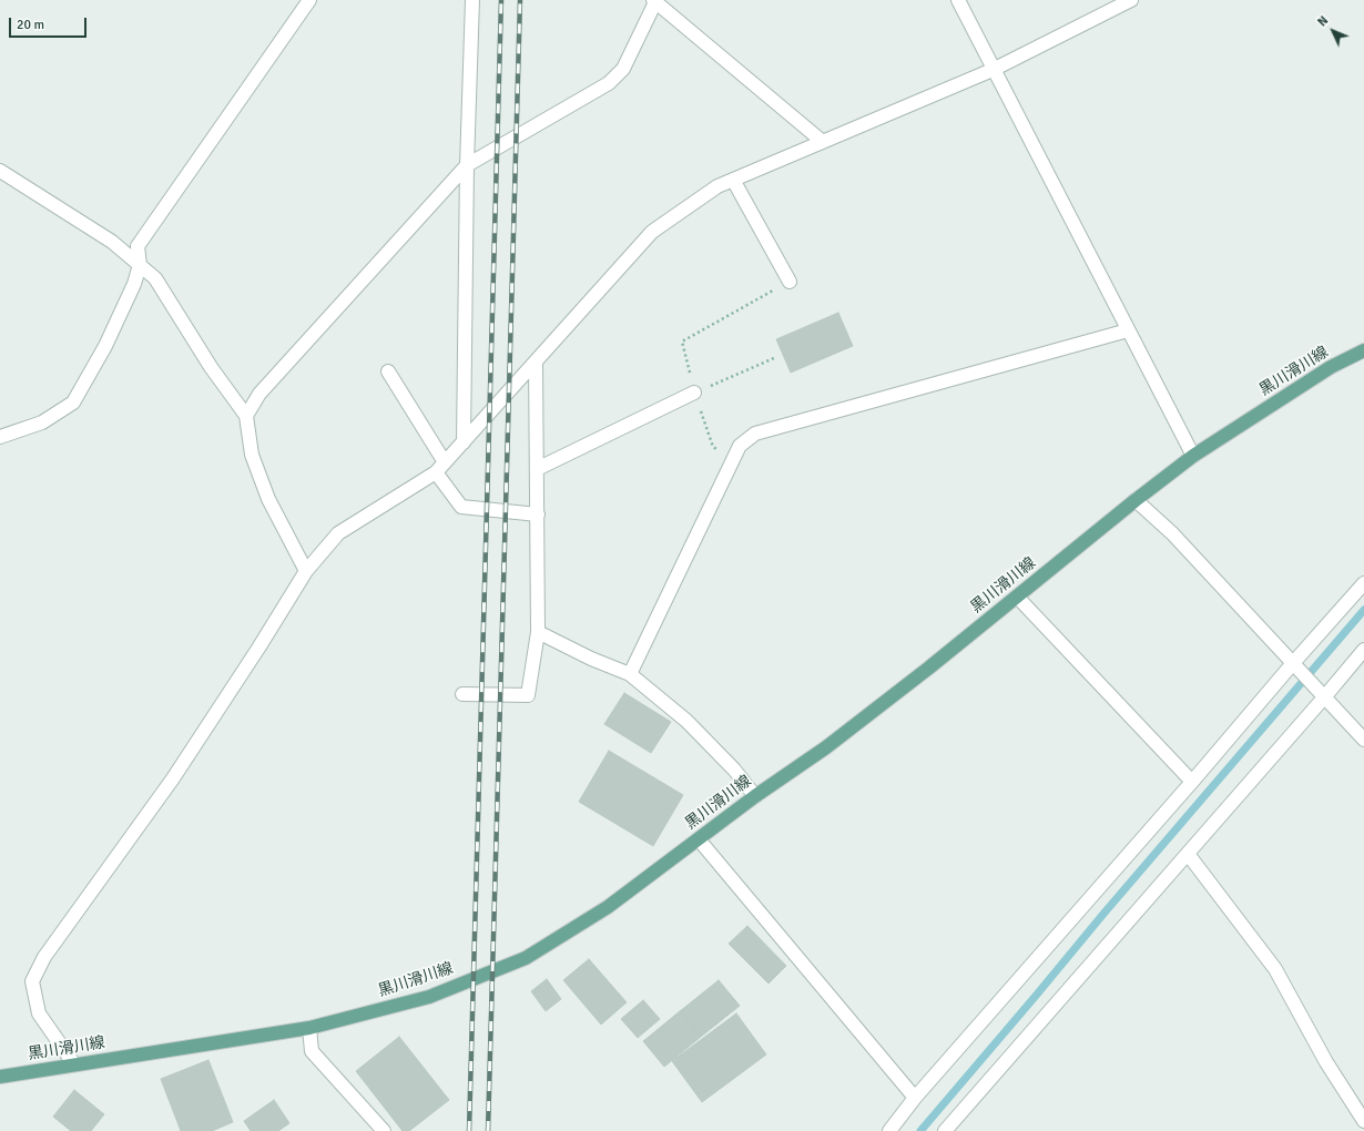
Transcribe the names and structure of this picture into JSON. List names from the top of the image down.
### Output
{
  "streets": {
    "main road": ["黒川滑川線"]
  },
  "scale_bar": "20 m",
  "north": "top left"
}
